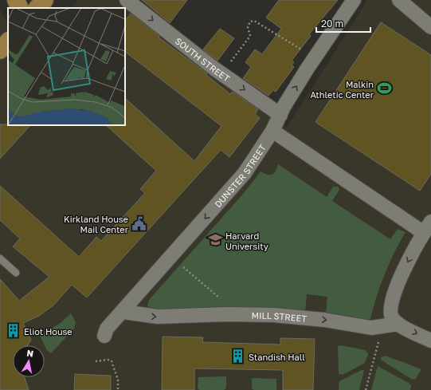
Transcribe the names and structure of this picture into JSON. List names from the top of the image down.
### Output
{
  "streets": {
    "street": ["SOUTH STREET", "DUNSTER STREET", "MILL STREET"]
  },
  "crossings": [
    ["SOUTH STREET", "DUNSTER STREET"],
    ["DUNSTER STREET", "MILL STREET"]
  ],
  "one_way": ["SOUTH STREET", "MILL STREET"],
  "places": {
    "sports": ["Malkin Athletic Center"],
    "public building": ["Kirkland House Mail Center"],
    "school or university": ["Harvard University"],
    "building": ["Eliot House", "Standish Hall"]
  },
  "scale_bar": "20 m",
  "north": "top"
}
